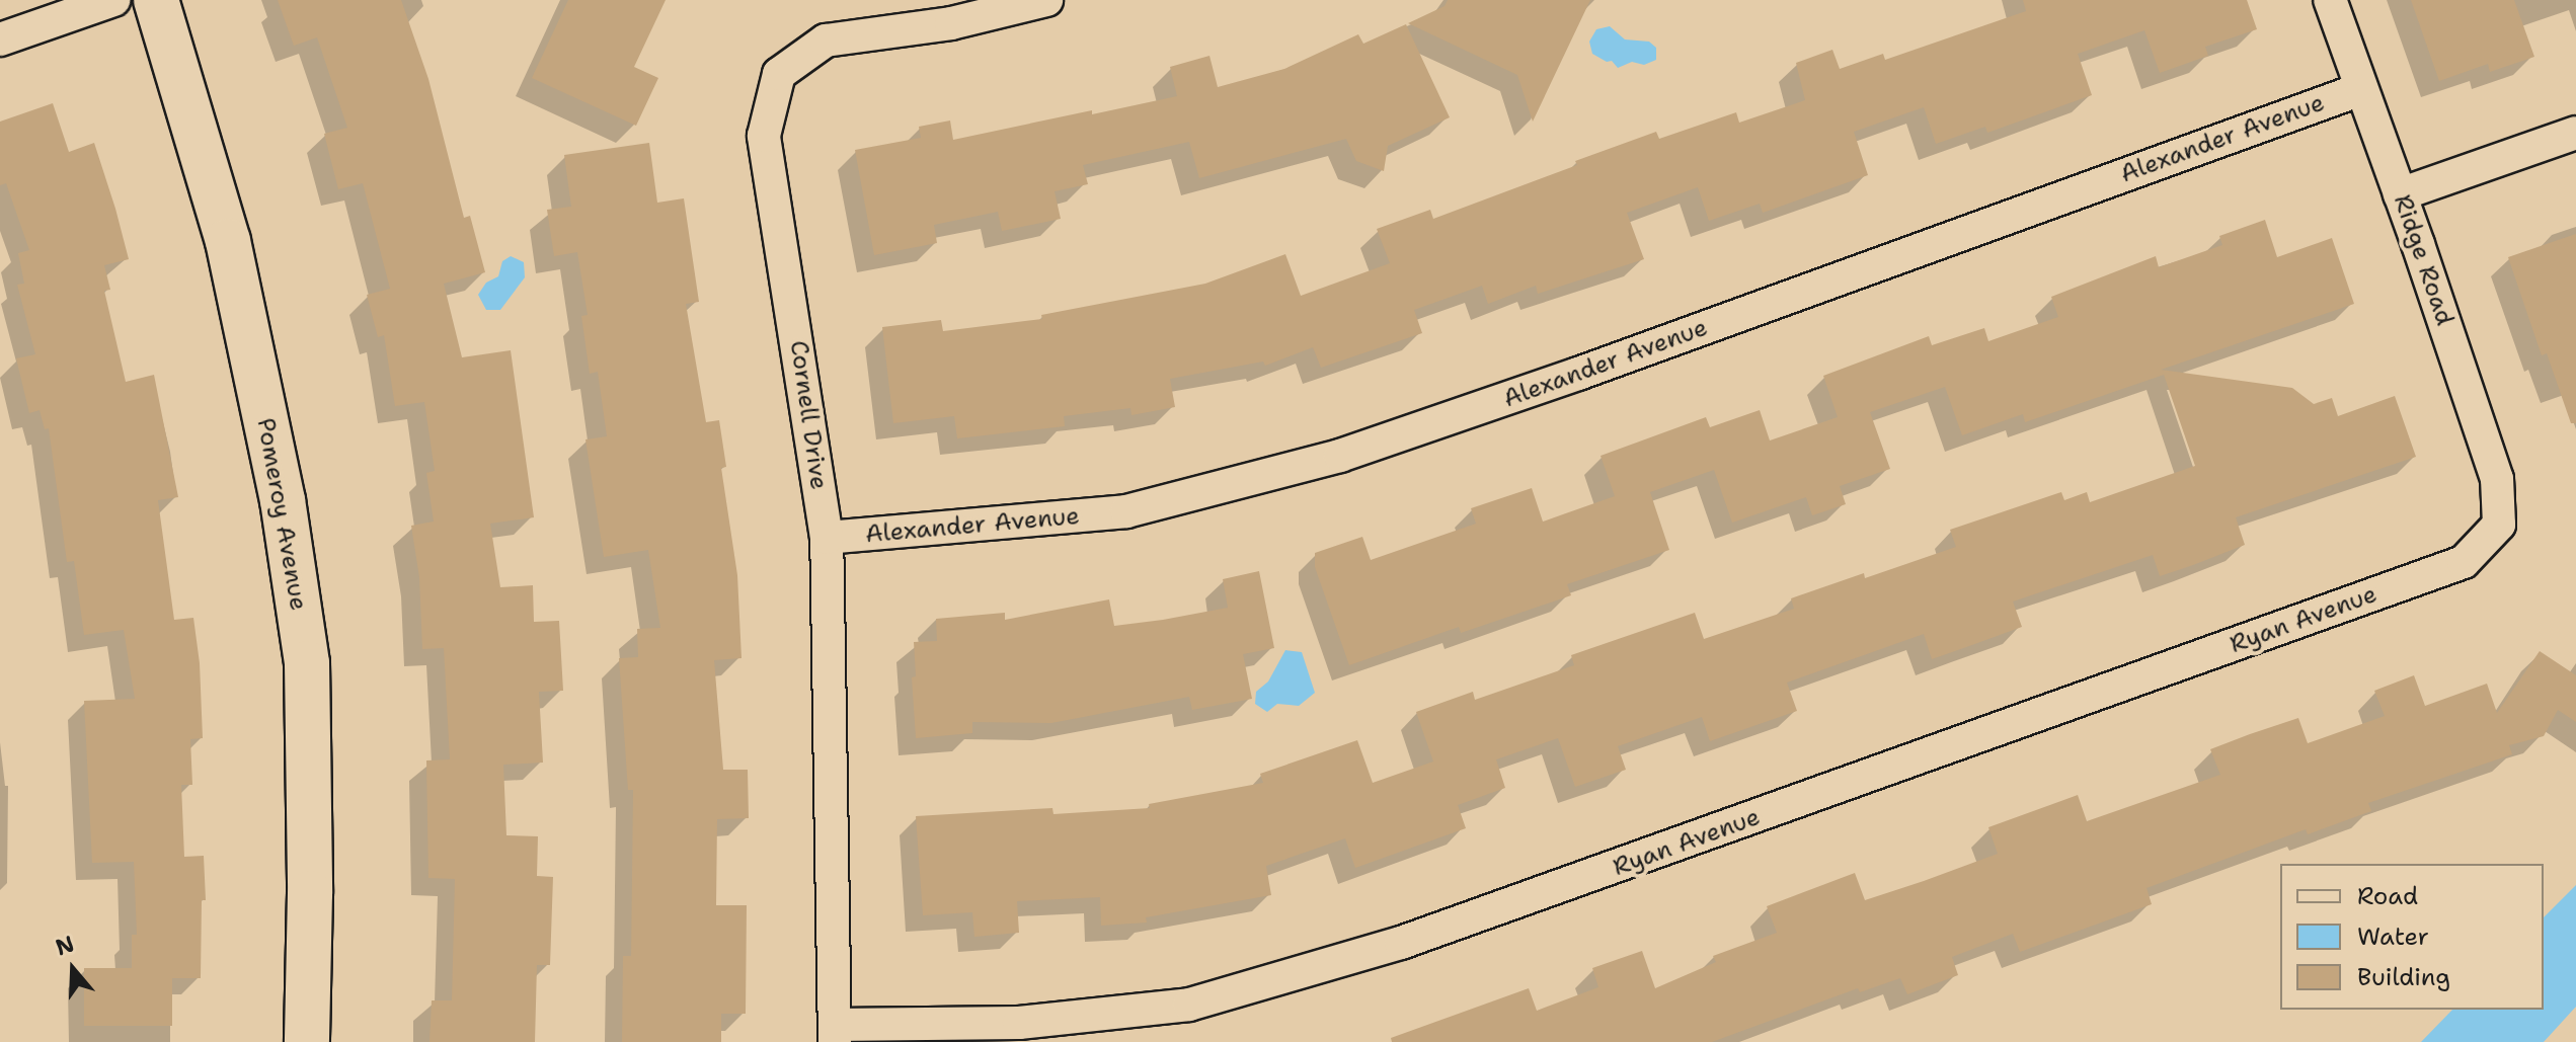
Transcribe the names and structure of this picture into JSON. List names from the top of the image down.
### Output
{
  "streets": {
    "street": [
      "Alexander Avenue",
      "Ridge Road",
      "Cornell Drive",
      "Pomeroy Avenue",
      "Ryan Avenue"
    ]
  },
  "crossings": [
    ["Alexander Avenue", "Ridge Road"],
    ["Alexander Avenue", "Cornell Drive"],
    ["Ridge Road", "Ryan Avenue"],
    ["Cornell Drive", "Ryan Avenue"]
  ],
  "legend": ["Road", "Water", "Building"],
  "north": "top"
}
